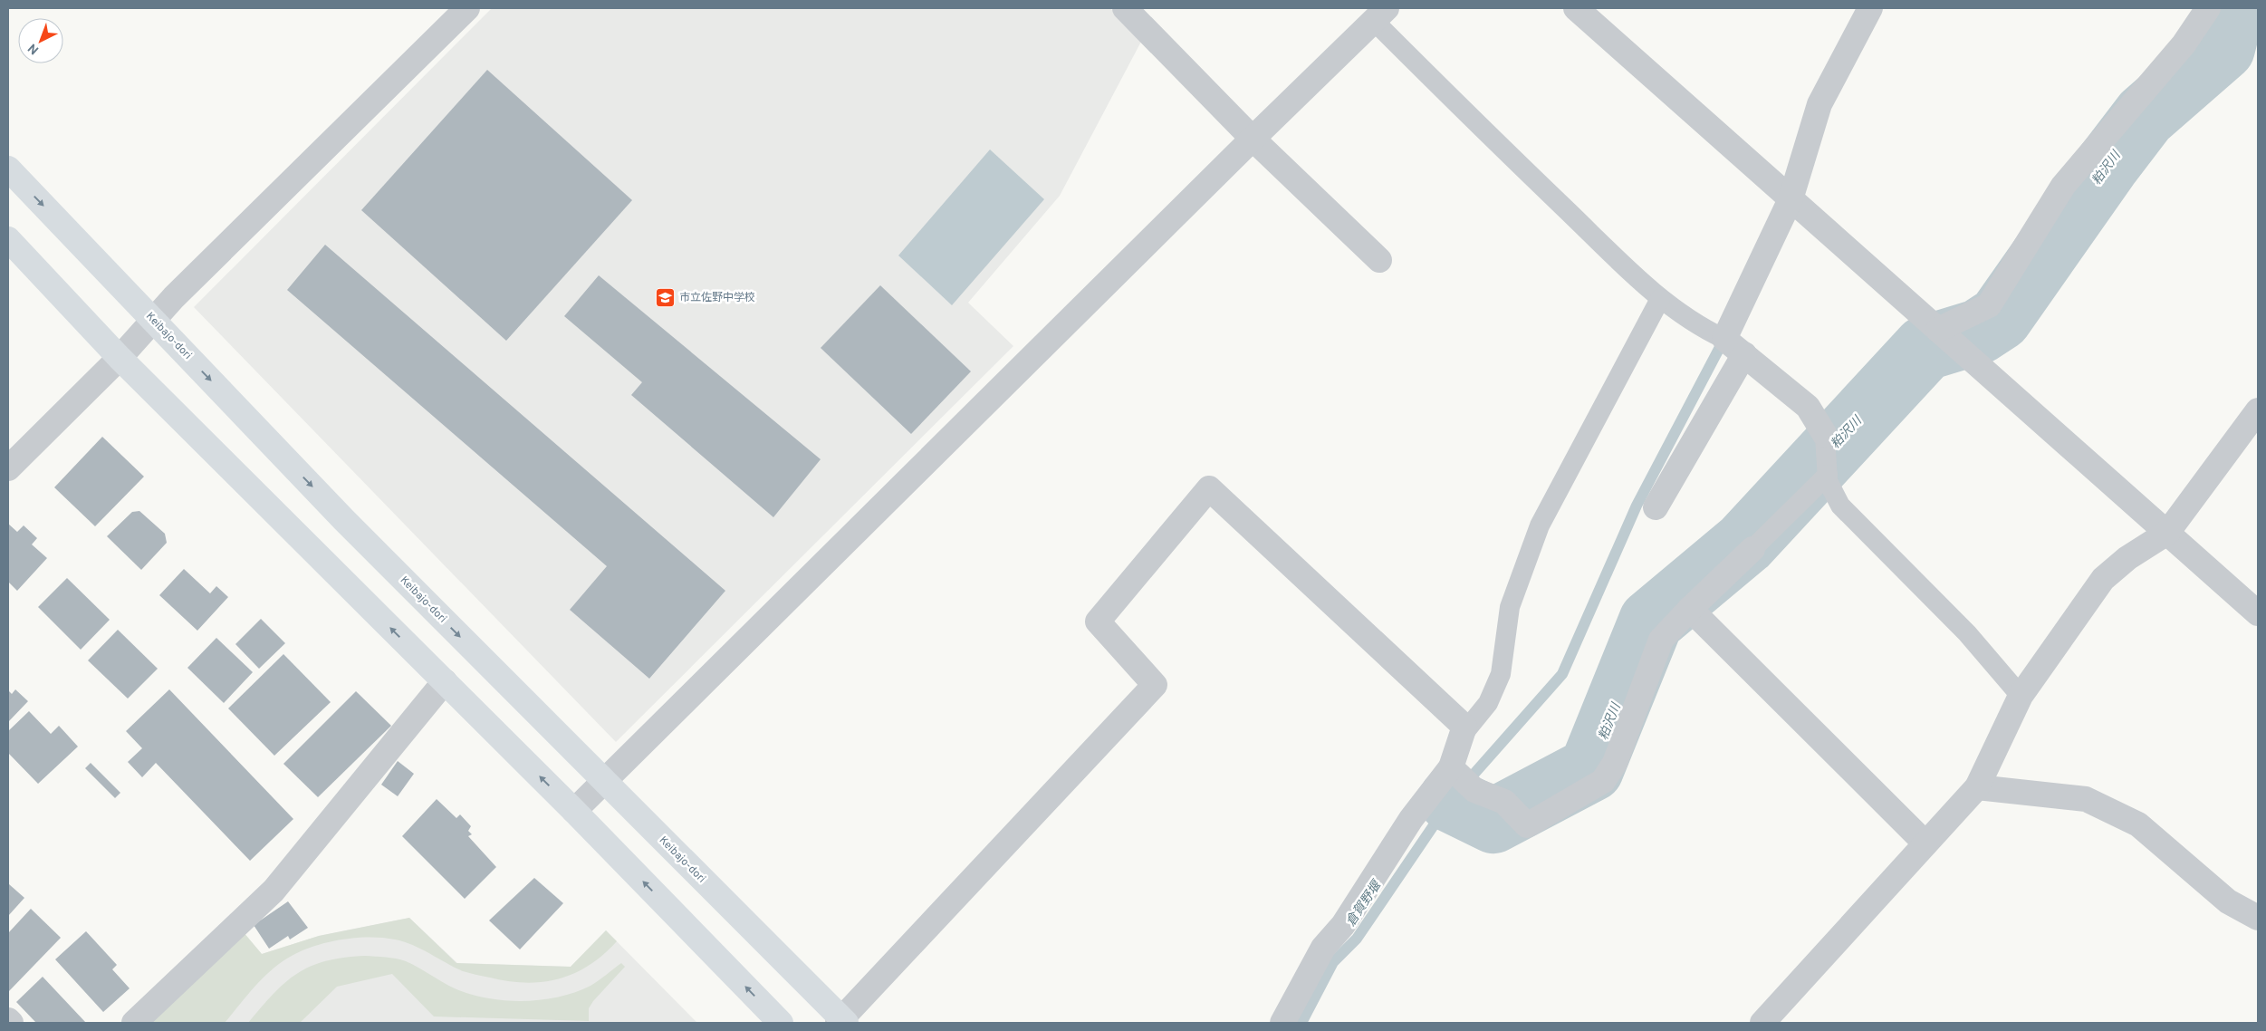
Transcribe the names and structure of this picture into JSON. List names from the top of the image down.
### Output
{
  "streets": {
    "street": ["Keibajo-dori"]
  },
  "water": ["粕沢川", "倉賀野堰"],
  "places": {
    "school or university": ["市立佐野中学校"]
  },
  "north": "bottom left"
}
